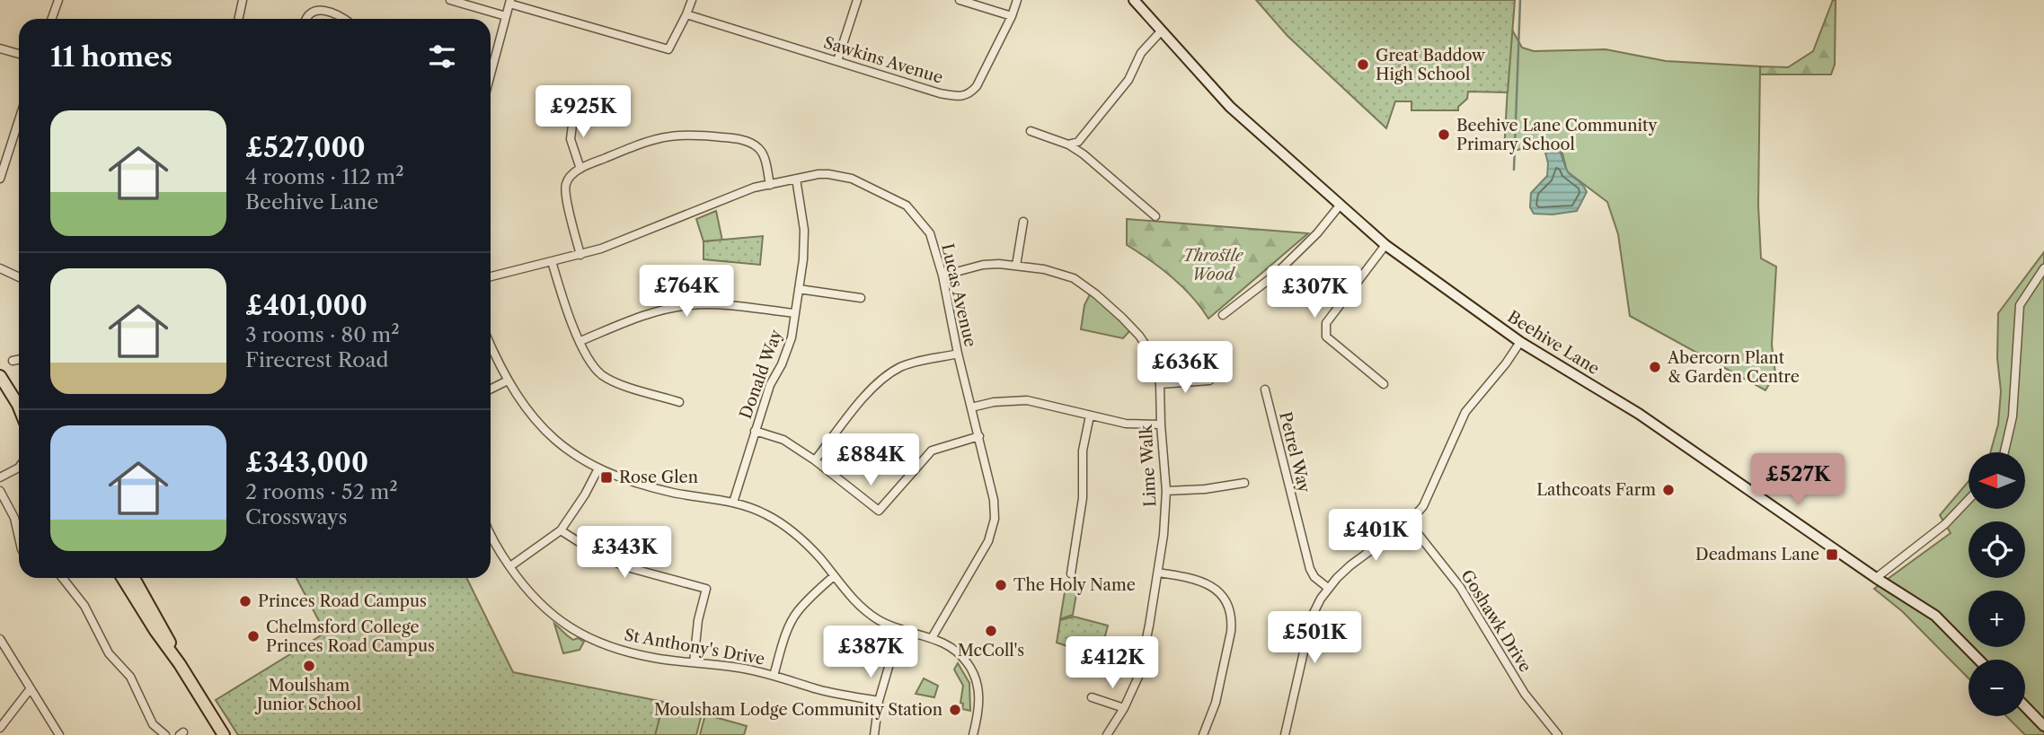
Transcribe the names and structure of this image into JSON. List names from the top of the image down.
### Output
{
  "streets": {
    "main road": ["Beehive Lane"],
    "street": [
      "Sawkins Avenue",
      "Lucas Avenue",
      "Donald Way",
      "Petrel Way",
      "Lime Walk",
      "Goshawk Drive",
      "St Anthony's Drive"
    ]
  },
  "crossings": [
    ["Lucas Avenue", "Donald Way"],
    ["Lucas Avenue", "Lime Walk"]
  ],
  "parks": ["Throstle Wood"],
  "places": {
    "other": [
      "Great Baddow High School",
      "Beehive Lane Community Primary School",
      "Abercorn Plant & Garden Centre",
      "Lathcoats Farm",
      "The Holy Name",
      "Princes Road Campus",
      "McColl's",
      "Chelmsford College Princes Road Campus",
      "Moulsham Junior School",
      "Moulsham Lodge Community Station"
    ],
    "transit": ["Rose Glen", "Deadmans Lane"]
  },
  "north": "left",
  "page": {
    "heading": "11 homes",
    "price": [
      "£925K",
      "£764K",
      "£307K",
      "£636K",
      "£884K",
      "£527K",
      "£401K",
      "£343K",
      "£501K",
      "£387K",
      "£412K"
    ],
    "list": [
      {
        "name": "£527,000",
        "note": "4 rooms · 112 m² · Beehive Lane"
      },
      {
        "name": "£401,000",
        "note": "3 rooms · 80 m² · Firecrest Road"
      },
      {
        "name": "£343,000",
        "note": "2 rooms · 52 m² · Crossways"
      }
    ],
    "map_buttons": ["+", "−"]
  }
}
